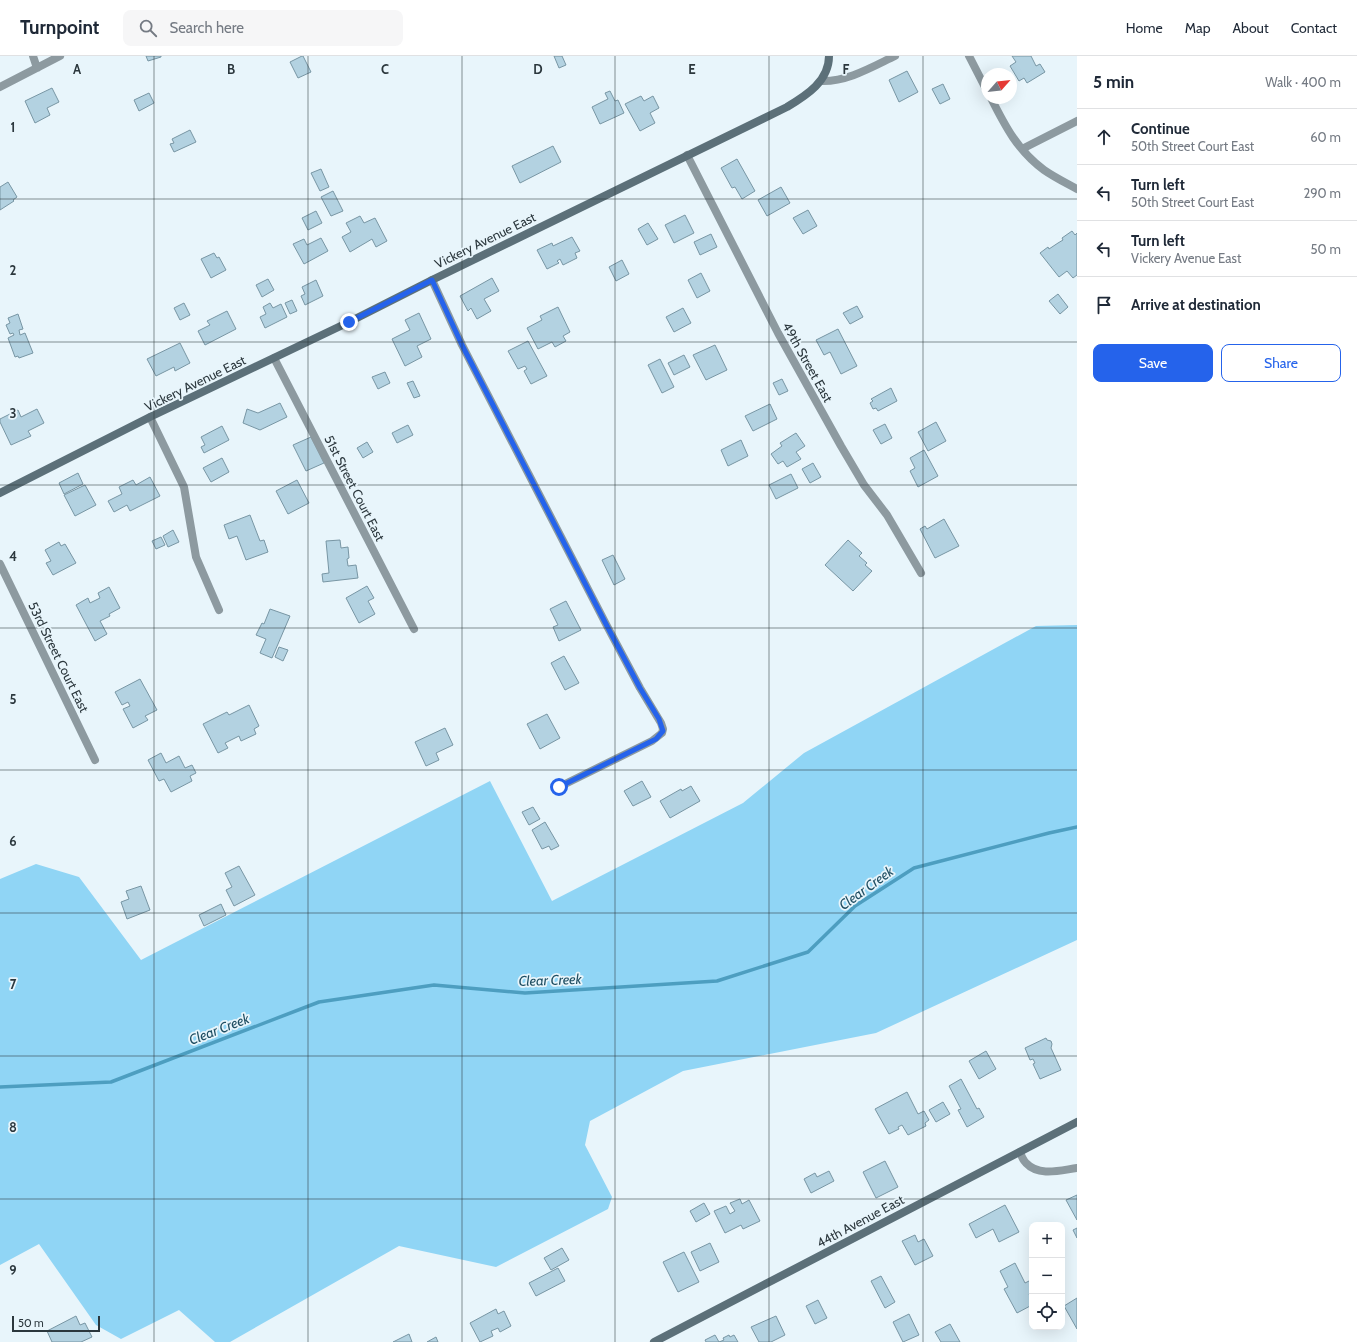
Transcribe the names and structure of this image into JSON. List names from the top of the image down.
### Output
{
  "streets": {
    "street": [
      "Vickery Avenue East",
      "49th Street East",
      "51st Street Court East",
      "53rd Street Court East",
      "44th Avenue East"
    ]
  },
  "crossings": [
    ["Vickery Avenue East", "49th Street East"],
    ["Vickery Avenue East", "51st Street Court East"]
  ],
  "water": ["Clear Creek"],
  "scale_bar": "50 m",
  "north": "top right",
  "page": {
    "header": "Turnpoint",
    "search": "Search here",
    "nav": [
      "Home",
      "Map",
      "About",
      "Contact"
    ],
    "heading": ["5 min", "Walk · 400 m"],
    "list": [
      ["Continue", "50th Street Court East", "60 m"],
      ["Turn left", "50th Street Court East", "290 m"],
      ["Turn left", "Vickery Avenue East", "50 m"],
      "Arrive at destination"
    ],
    "buttons": ["Save", "Share"],
    "map_buttons": ["+", "−"],
    "scale": "50 m"
  },
  "grid": {
    "columns": [
      "A",
      "B",
      "C",
      "D",
      "E",
      "F"
    ],
    "rows": [
      "1",
      "2",
      "3",
      "4",
      "5",
      "6",
      "7",
      "8",
      "9"
    ]
  }
}
